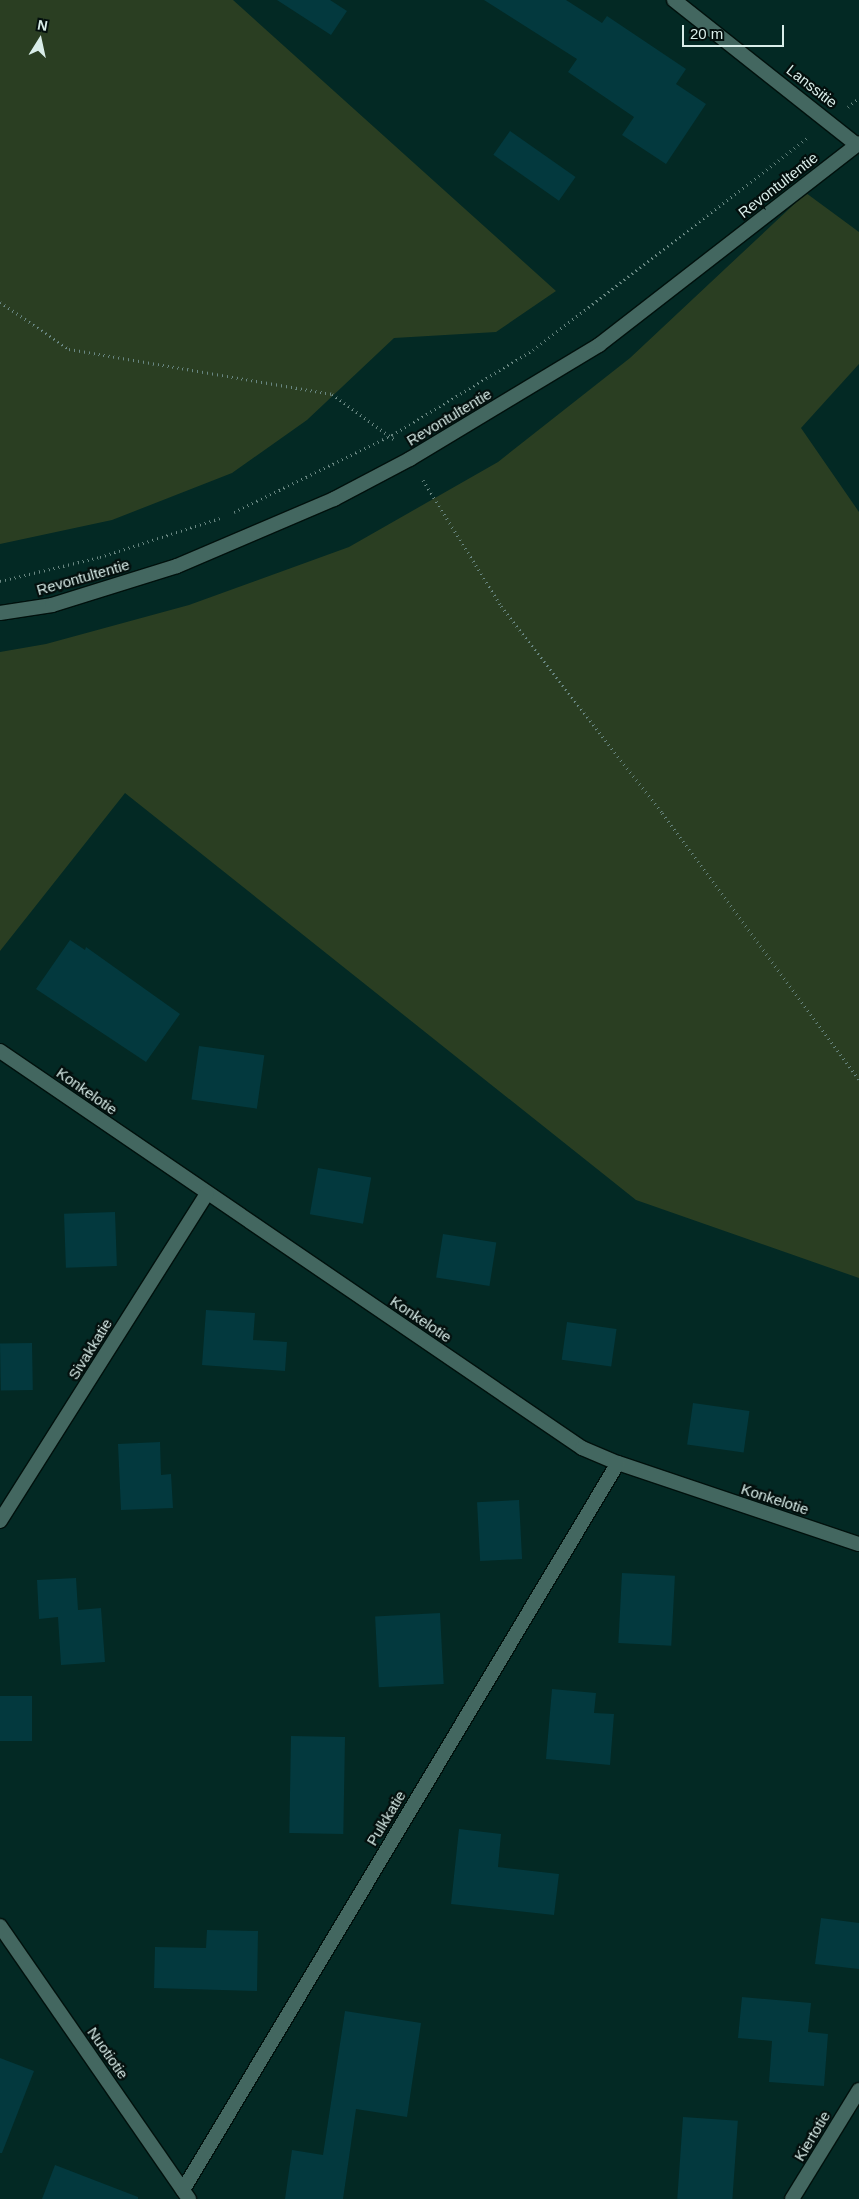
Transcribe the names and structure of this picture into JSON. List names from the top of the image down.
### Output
{
  "streets": {
    "street": [
      "Lanssitie",
      "Revontultentie",
      "Konkelotie",
      "Sivakkatie",
      "Pulkkatie",
      "Nuotiotie",
      "Kiertotie"
    ]
  },
  "crossings": [
    ["Lanssitie", "Revontultentie"],
    ["Konkelotie", "Sivakkatie"],
    ["Konkelotie", "Pulkkatie"],
    ["Pulkkatie", "Nuotiotie"]
  ],
  "scale_bar": "20 m",
  "north": "top"
}
